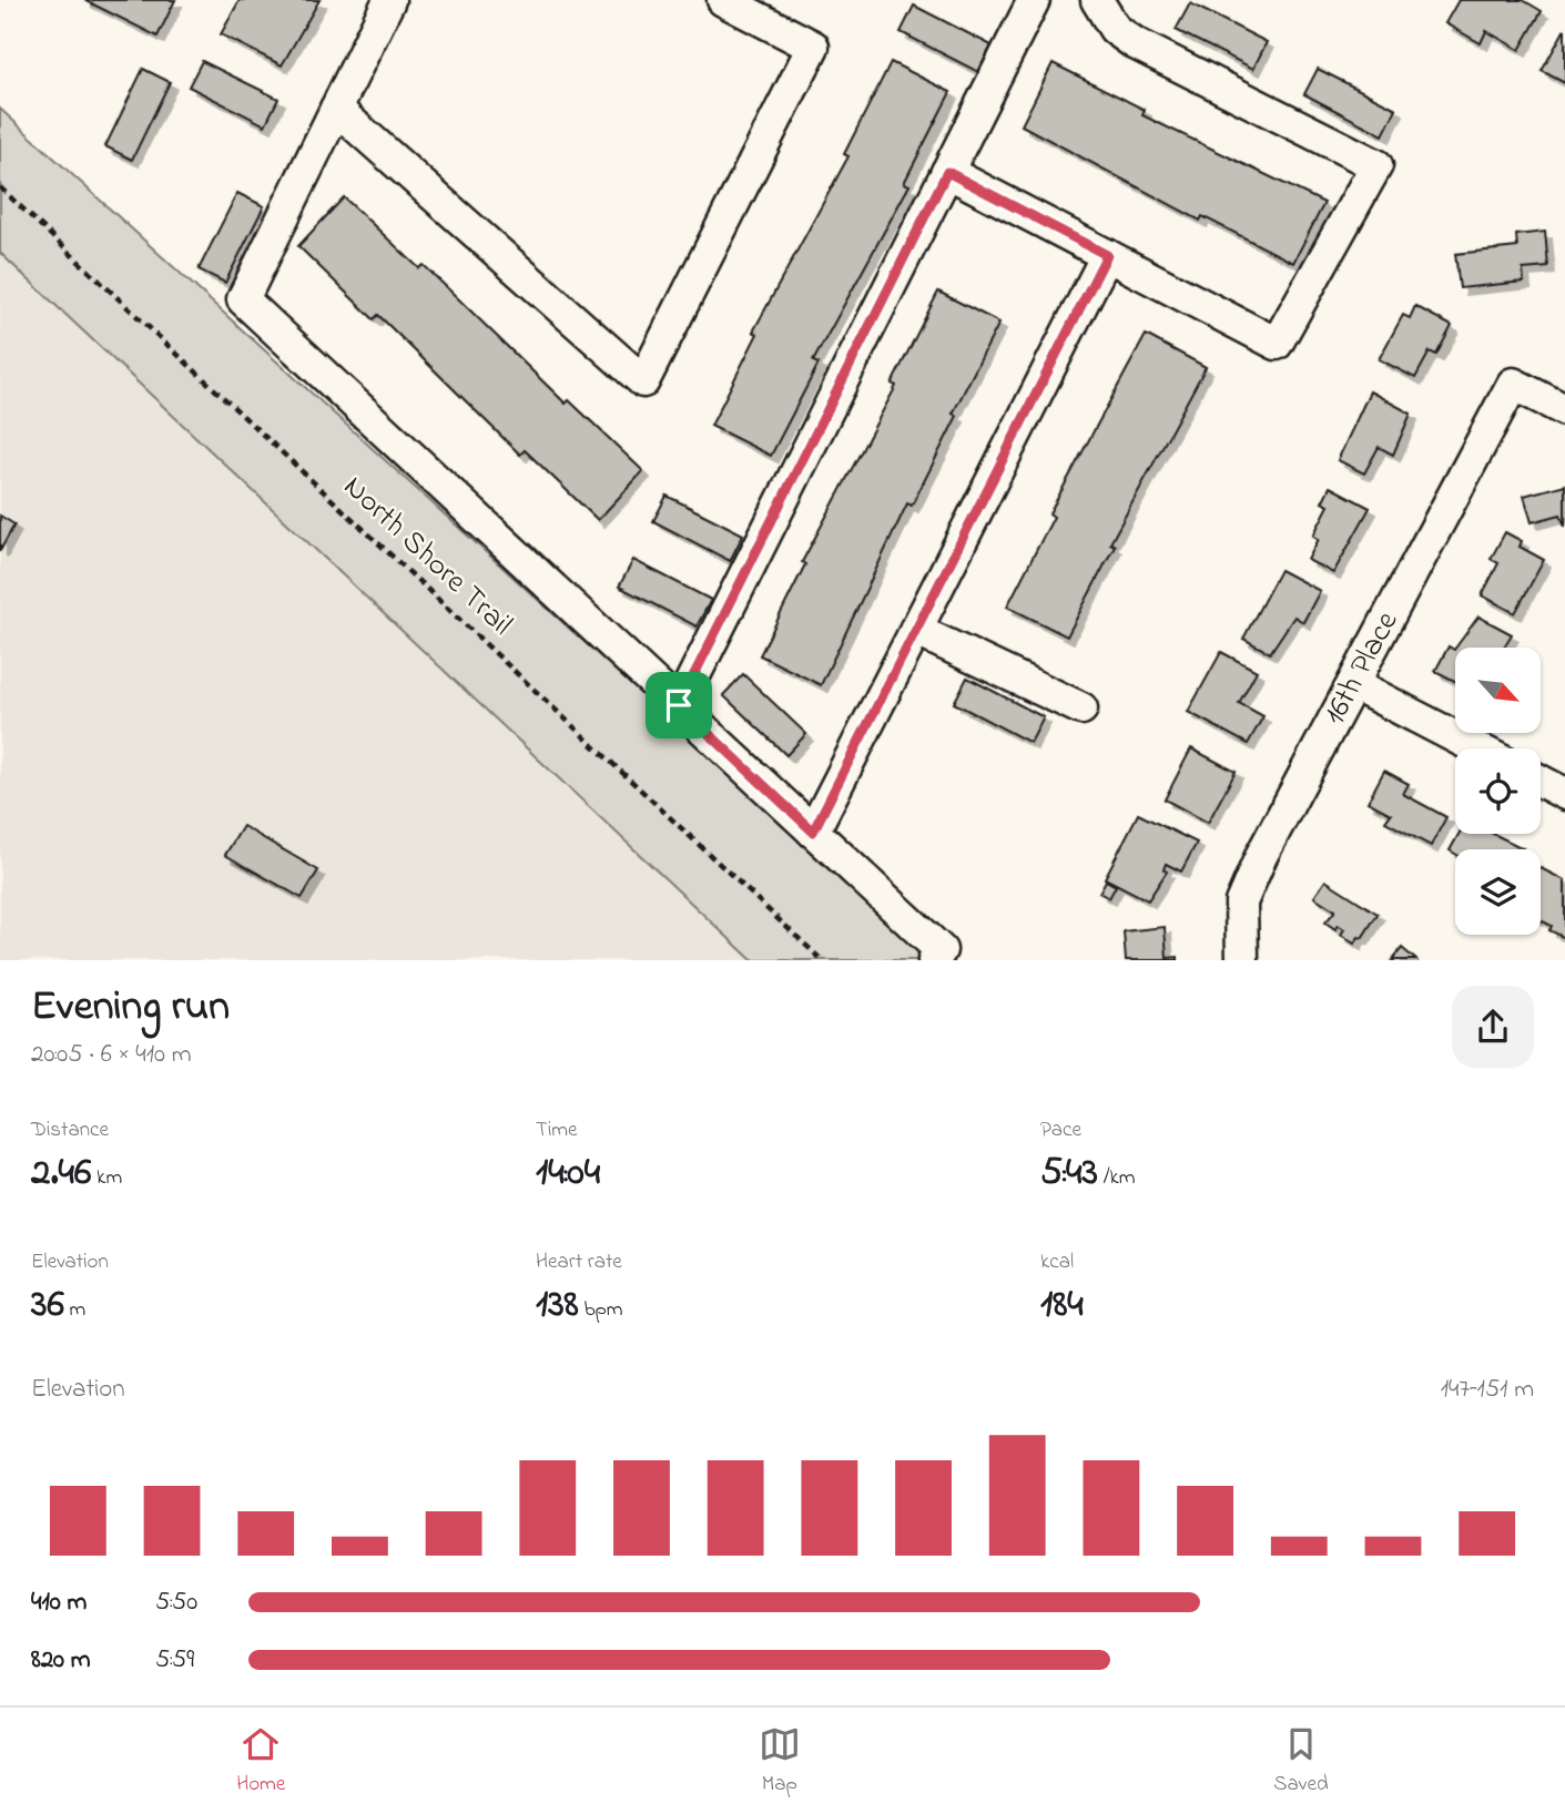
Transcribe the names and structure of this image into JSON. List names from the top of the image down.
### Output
{
  "streets": {
    "street": ["16th Place"],
    "path": ["North Shore Trail"]
  },
  "north": "bottom right",
  "page": {
    "heading": ["Evening run", "20:05 · 6 × 410 m"],
    "stats": [
      ["Distance", "2.46 km"],
      ["Time", "14:04"],
      ["Pace", "5:43 /km"],
      ["Elevation", "36 m"],
      ["Heart rate", "138 bpm"],
      ["kcal", "184"]
    ],
    "chart": ["Elevation", "147–151 m"],
    "list": [
      {
        "name": "410 m",
        "note": "5:50"
      },
      {
        "name": "820 m",
        "note": "5:59"
      }
    ],
    "tabs": ["Home", "Map", "Saved"]
  }
}
